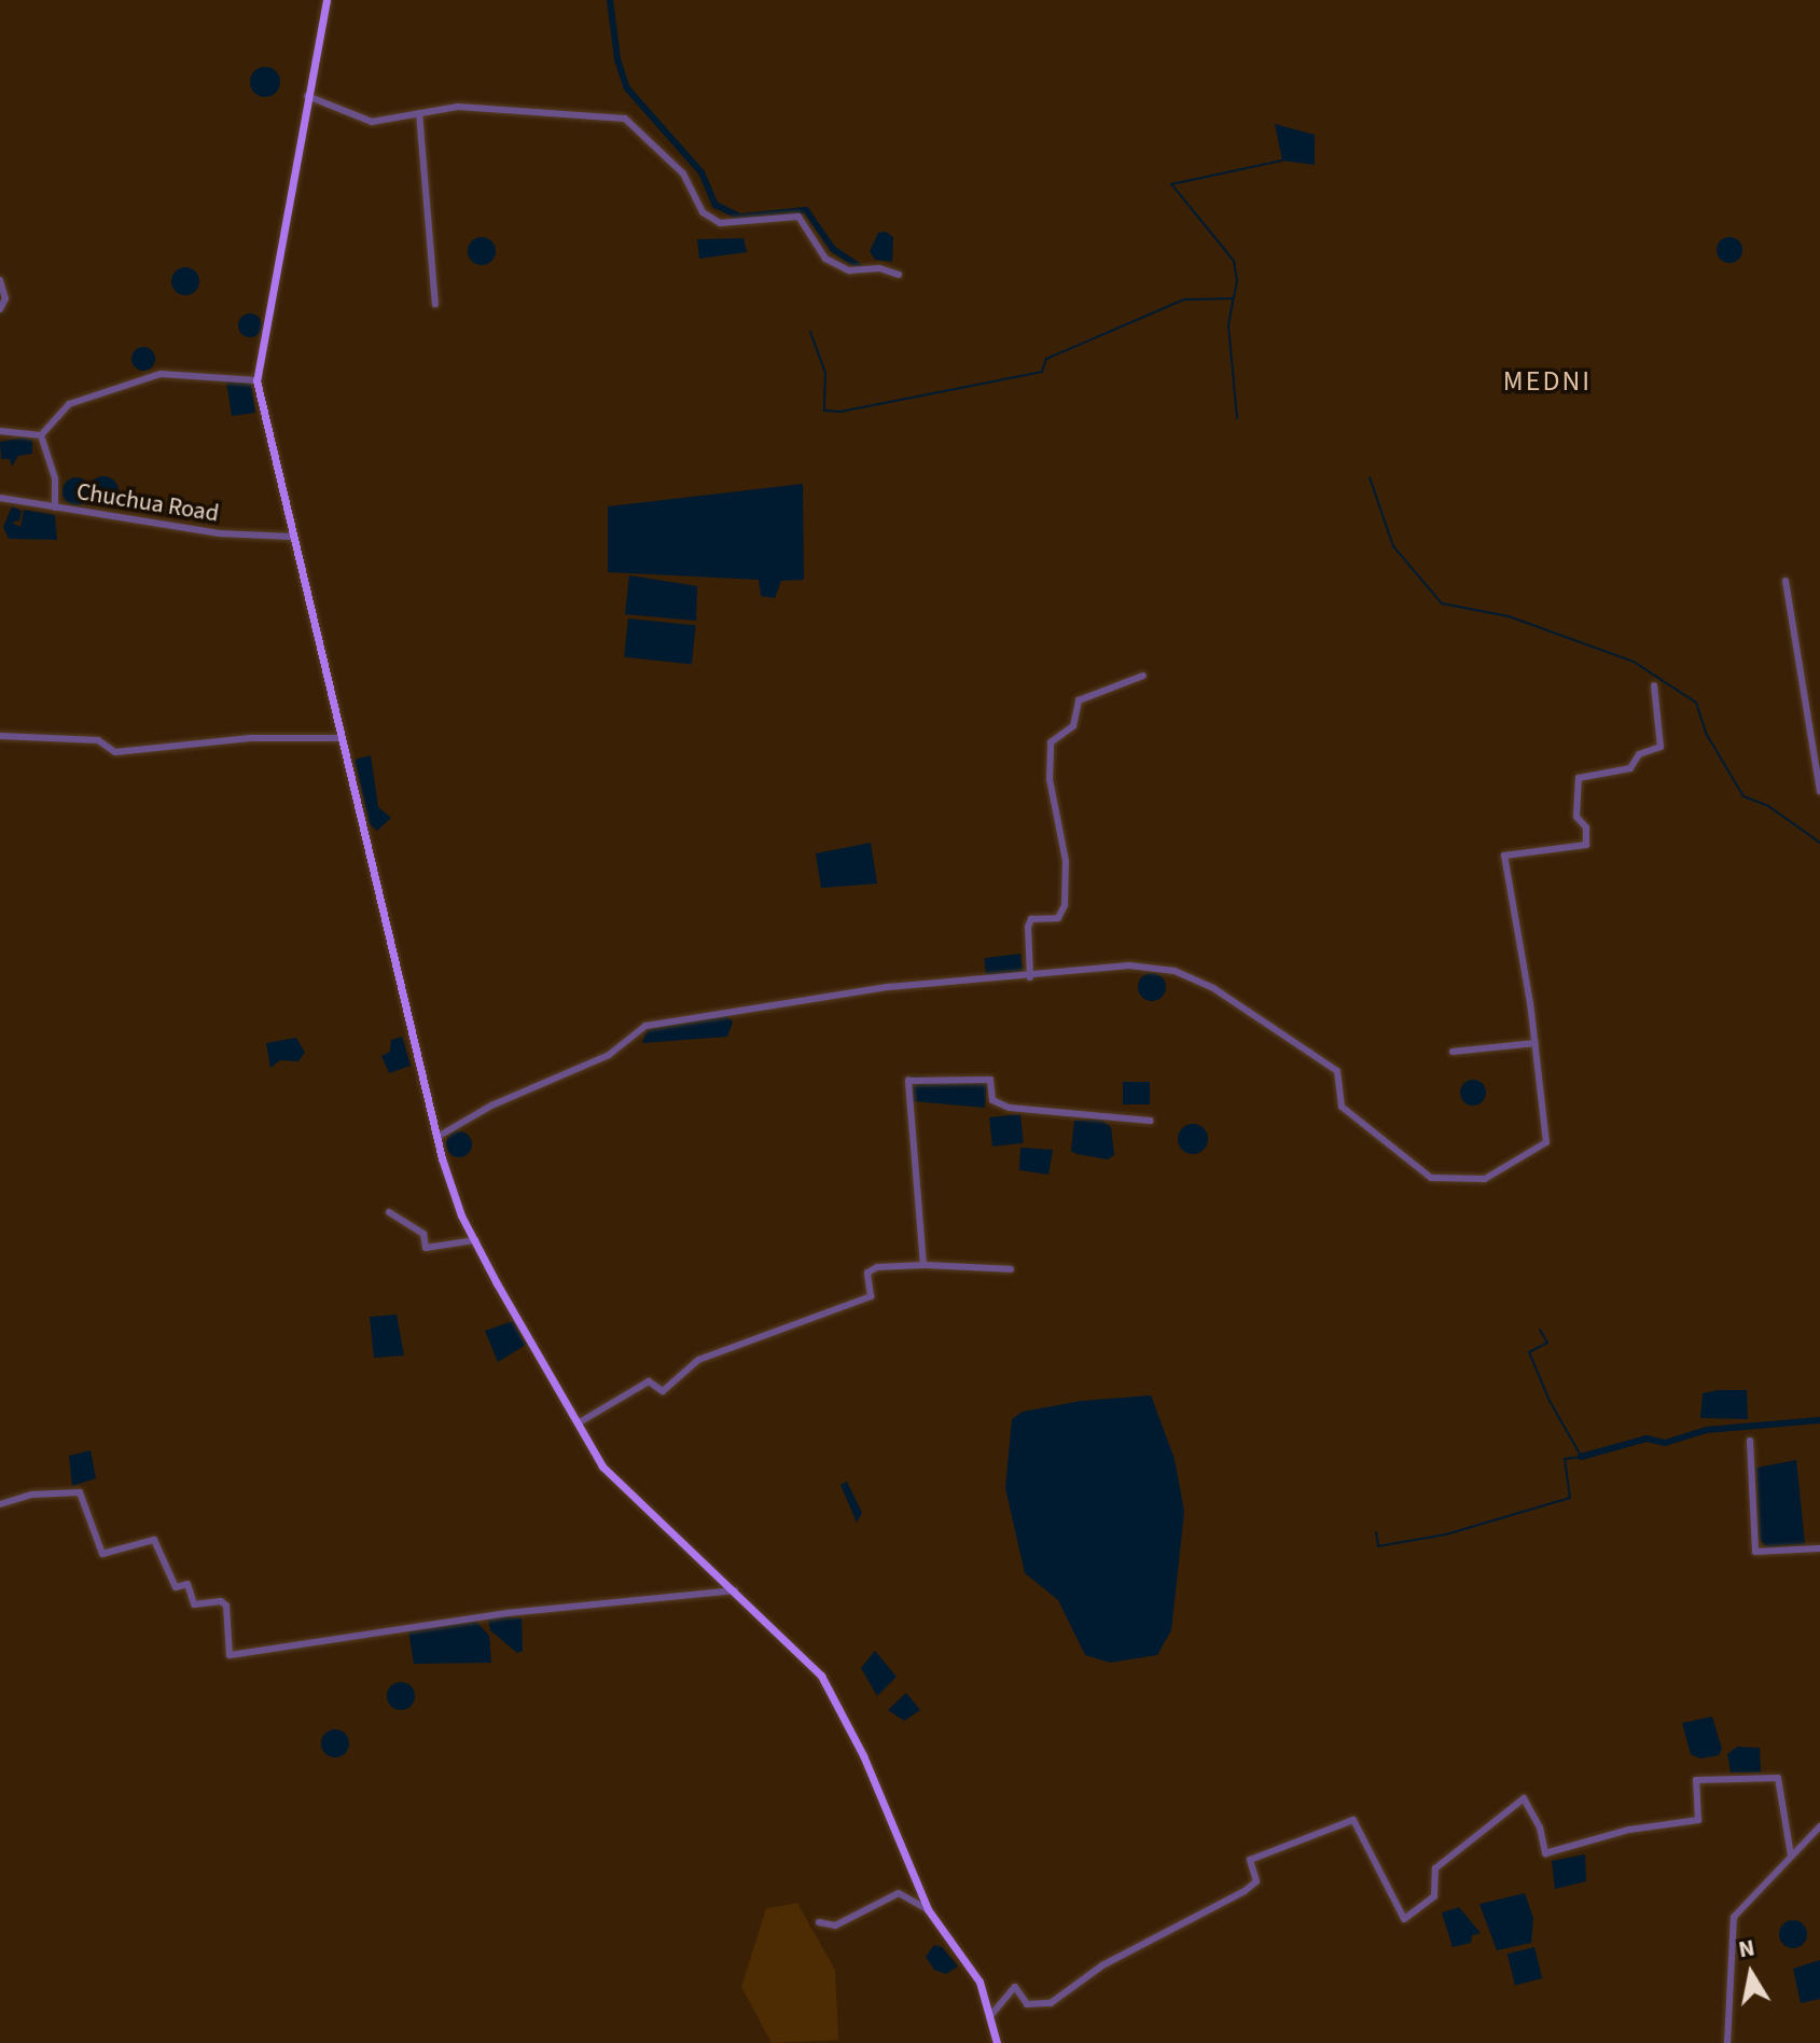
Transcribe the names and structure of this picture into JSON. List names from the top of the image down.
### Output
{
  "streets": {
    "street": ["Chuchua Road"]
  },
  "districts": ["MEDNI"],
  "north": "top"
}
